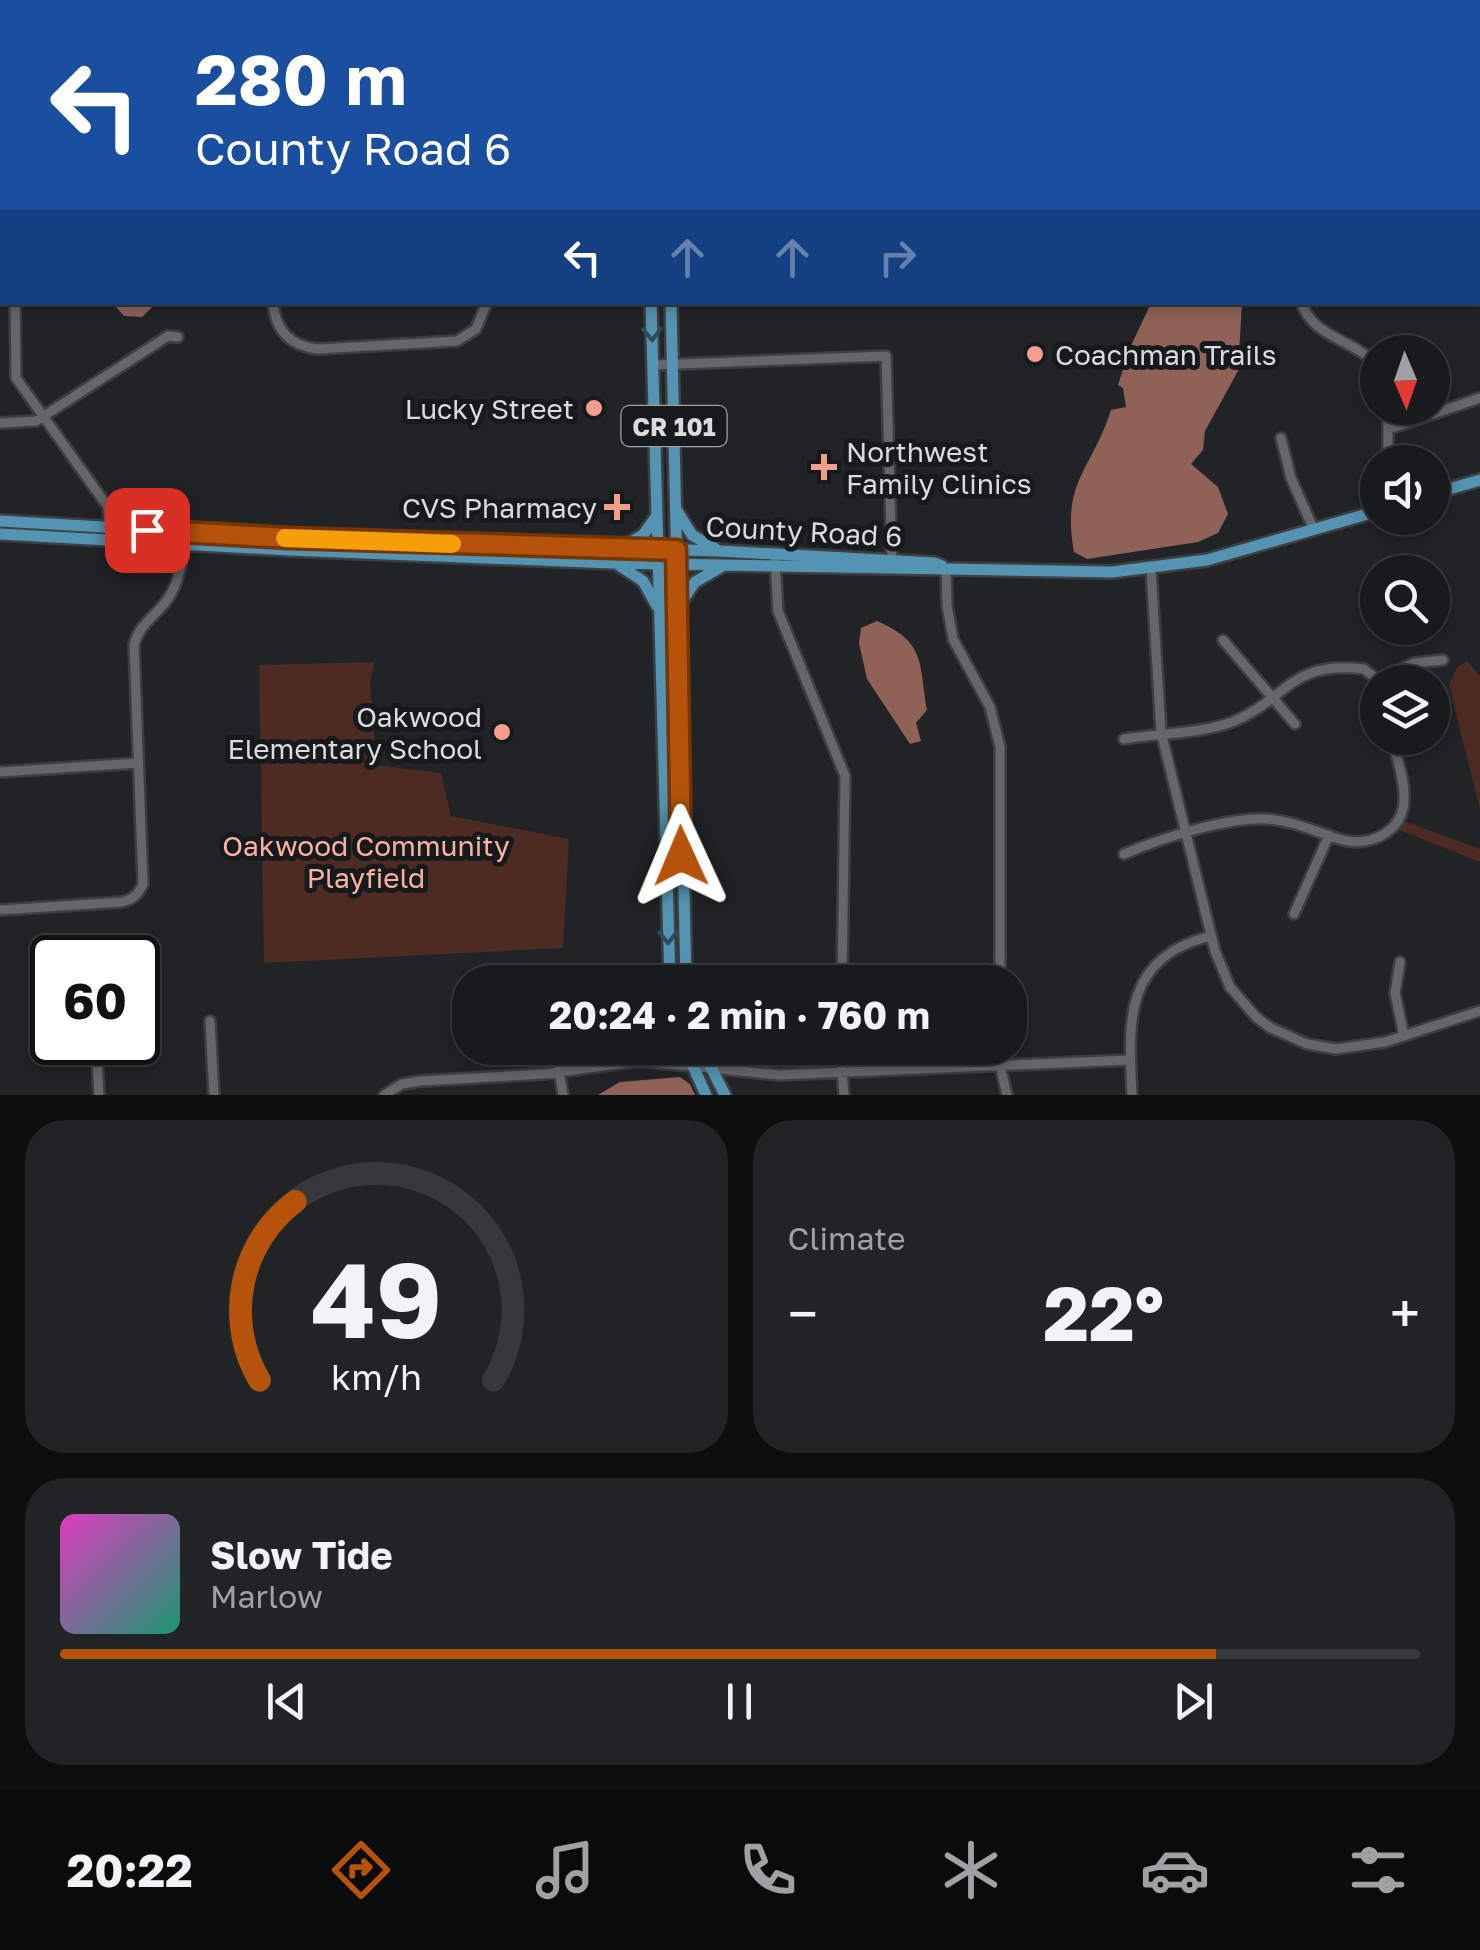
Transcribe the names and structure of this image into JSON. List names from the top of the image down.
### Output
{
  "streets": {
    "main road": ["CR 101", "County Road 6"]
  },
  "crossings": [
    ["CR 101", "County Road 6"]
  ],
  "parks": ["Oakwood Community Playfield"],
  "places": {
    "other": ["Coachman Trails", "Lucky Street", "Oakwood Elementary School"],
    "health": ["Northwest Family Clinics", "CVS Pharmacy"]
  },
  "north": "bottom",
  "page": {
    "turn": ["280 m", "County Road 6"],
    "limit": "60",
    "trip": "20:24 · 2 min · 760 m",
    "tile": "Climate",
    "heat": ["−", "22°", "+"],
    "song": ["Slow Tide", "Marlow"],
    "tabs": "20:22",
    "gauge": ["49", "km/h"]
  }
}
